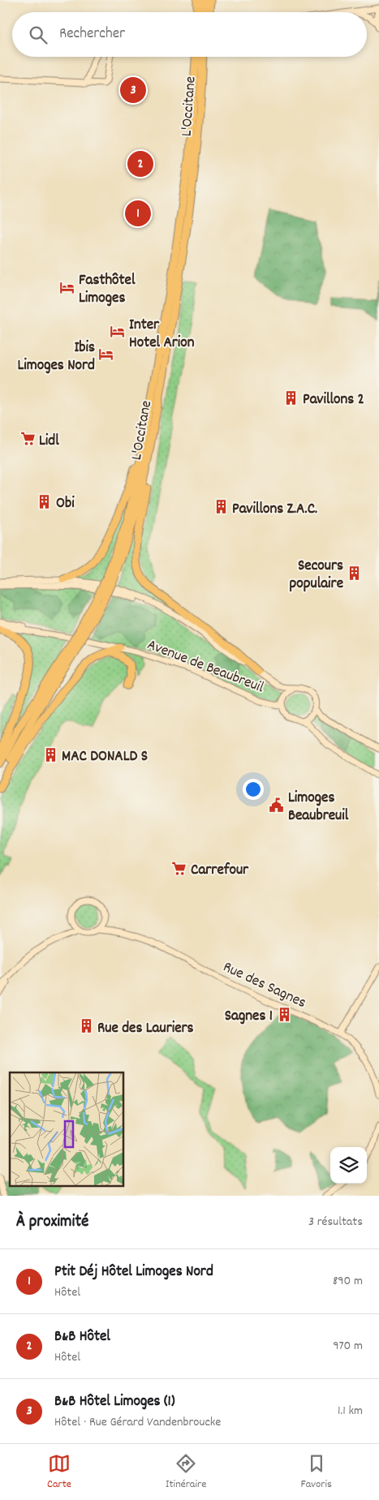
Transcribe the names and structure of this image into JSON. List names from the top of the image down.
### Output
{
  "streets": {
    "highway": ["L'Occitane"],
    "main road": ["Avenue de Beaubreuil", "Rue des Sagnes"]
  },
  "places": {
    "hotel": ["Fasthôtel Limoges", "Inter Hotel Arion", "Ibis Limoges Nord"],
    "building": [
      "Pavillons 2",
      "Obi",
      "Pavillons Z.A.C.",
      "Secours populaire",
      "MAC DONALD S",
      "Sagnes 1",
      "Rue des Lauriers"
    ],
    "supermarket": ["Lidl", "Carrefour"],
    "public building": ["Limoges Beaubreuil"]
  },
  "page": {
    "search": "Rechercher",
    "pins": ["3", "2", "1"],
    "heading": ["À proximité", "3 résultats"],
    "list": [
      {
        "mark": "1",
        "name": "Ptit Déj Hôtel Limoges Nord",
        "note": "Hôtel",
        "value": "890 m"
      },
      {
        "mark": "2",
        "name": "B&B Hôtel",
        "note": "Hôtel",
        "value": "970 m"
      },
      {
        "mark": "3",
        "name": "B&B Hôtel Limoges (1)",
        "note": "Hôtel · Rue Gérard Vandenbroucke",
        "value": "1.1 km"
      }
    ],
    "nav": ["Carte", "Itinéraire", "Favoris"]
  }
}
